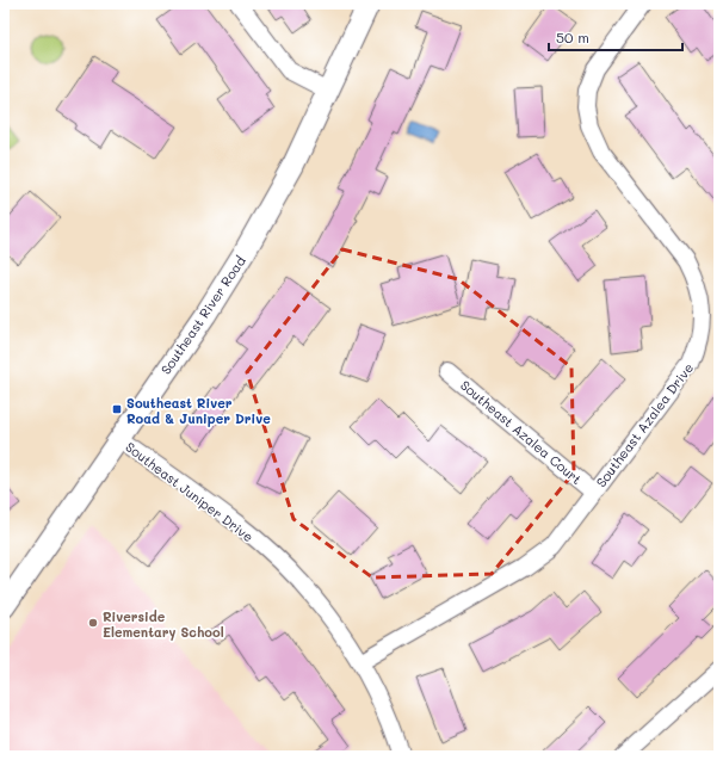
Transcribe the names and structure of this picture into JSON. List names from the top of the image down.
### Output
{
  "streets": {
    "street": [
      "Southeast River Road",
      "Southeast Azalea Drive",
      "Southeast Azalea Court",
      "Southeast Juniper Drive"
    ]
  },
  "crossings": [
    ["Southeast River Road", "Southeast Juniper Drive"],
    ["Southeast Azalea Drive", "Southeast Azalea Court"],
    ["Southeast Azalea Drive", "Southeast Juniper Drive"]
  ],
  "places": {
    "transit": ["Southeast River Road & Juniper Drive"],
    "other": ["Riverside Elementary School"]
  },
  "scale_bar": "50 m"
}
